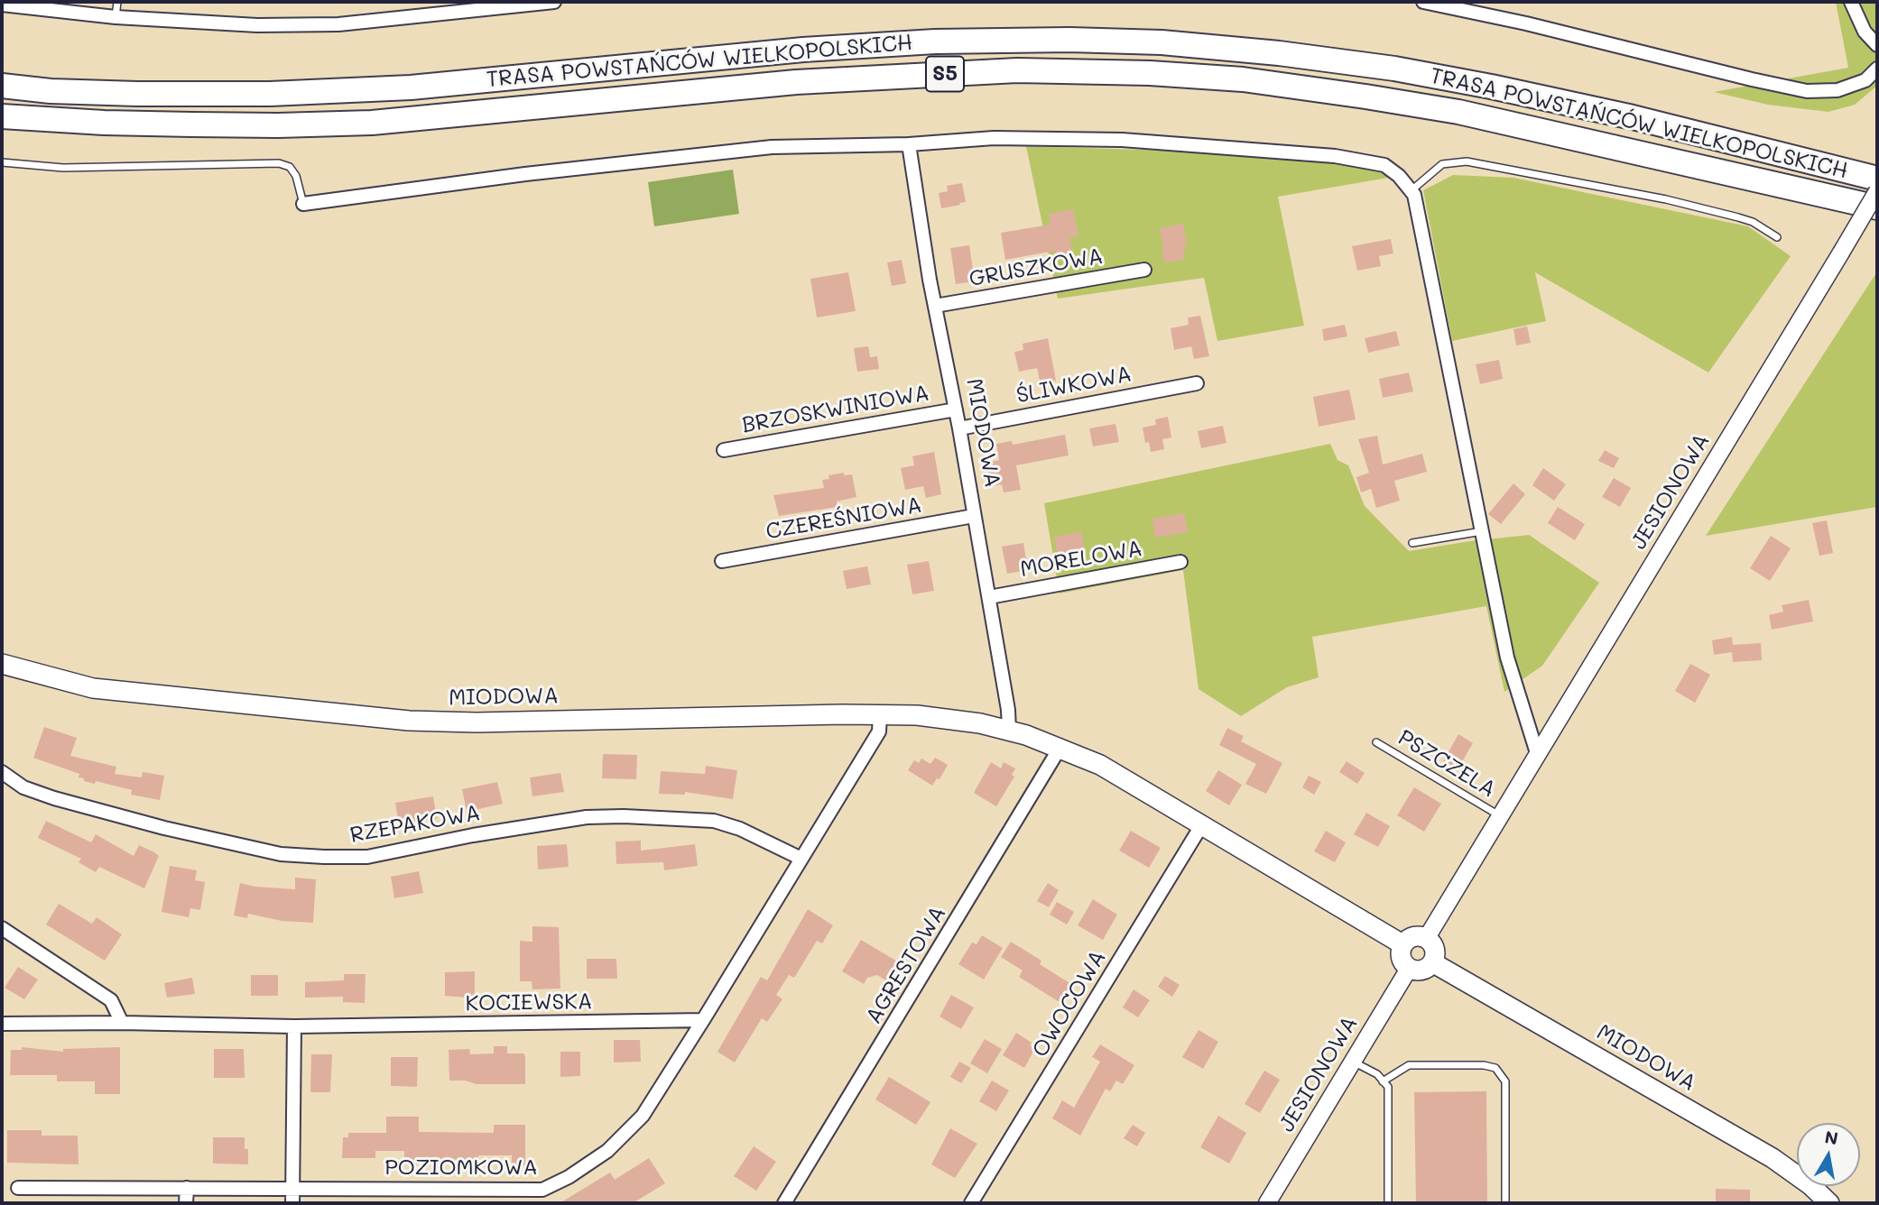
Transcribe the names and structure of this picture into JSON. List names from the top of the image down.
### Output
{
  "streets": {
    "highway": ["TRASA POWSTAŃCÓW WIELKOPOLSKICH", "S5"],
    "main road": ["MIODOWA"],
    "street": [
      "GRUSZKOWA",
      "ŚLIWKOWA",
      "BRZOSKWINIOWA",
      "JESIONOWA",
      "CZEREŚNIOWA",
      "MORELOWA",
      "RZEPAKOWA",
      "AGRESTOWA",
      "KOCIEWSKA",
      "OWOCOWA",
      "POZIOMKOWA"
    ],
    "lane": ["PSZCZELA"]
  },
  "crossings": [
    ["GRUSZKOWA", "MIODOWA"],
    ["ŚLIWKOWA", "MIODOWA"],
    ["BRZOSKWINIOWA", "MIODOWA"],
    ["MIODOWA", "JESIONOWA"],
    ["MIODOWA", "CZEREŚNIOWA"],
    ["MIODOWA", "MORELOWA"],
    ["MIODOWA", "AGRESTOWA"],
    ["MIODOWA", "OWOCOWA"],
    ["JESIONOWA", "PSZCZELA"],
    ["KOCIEWSKA", "POZIOMKOWA"]
  ],
  "north": "top"
}
